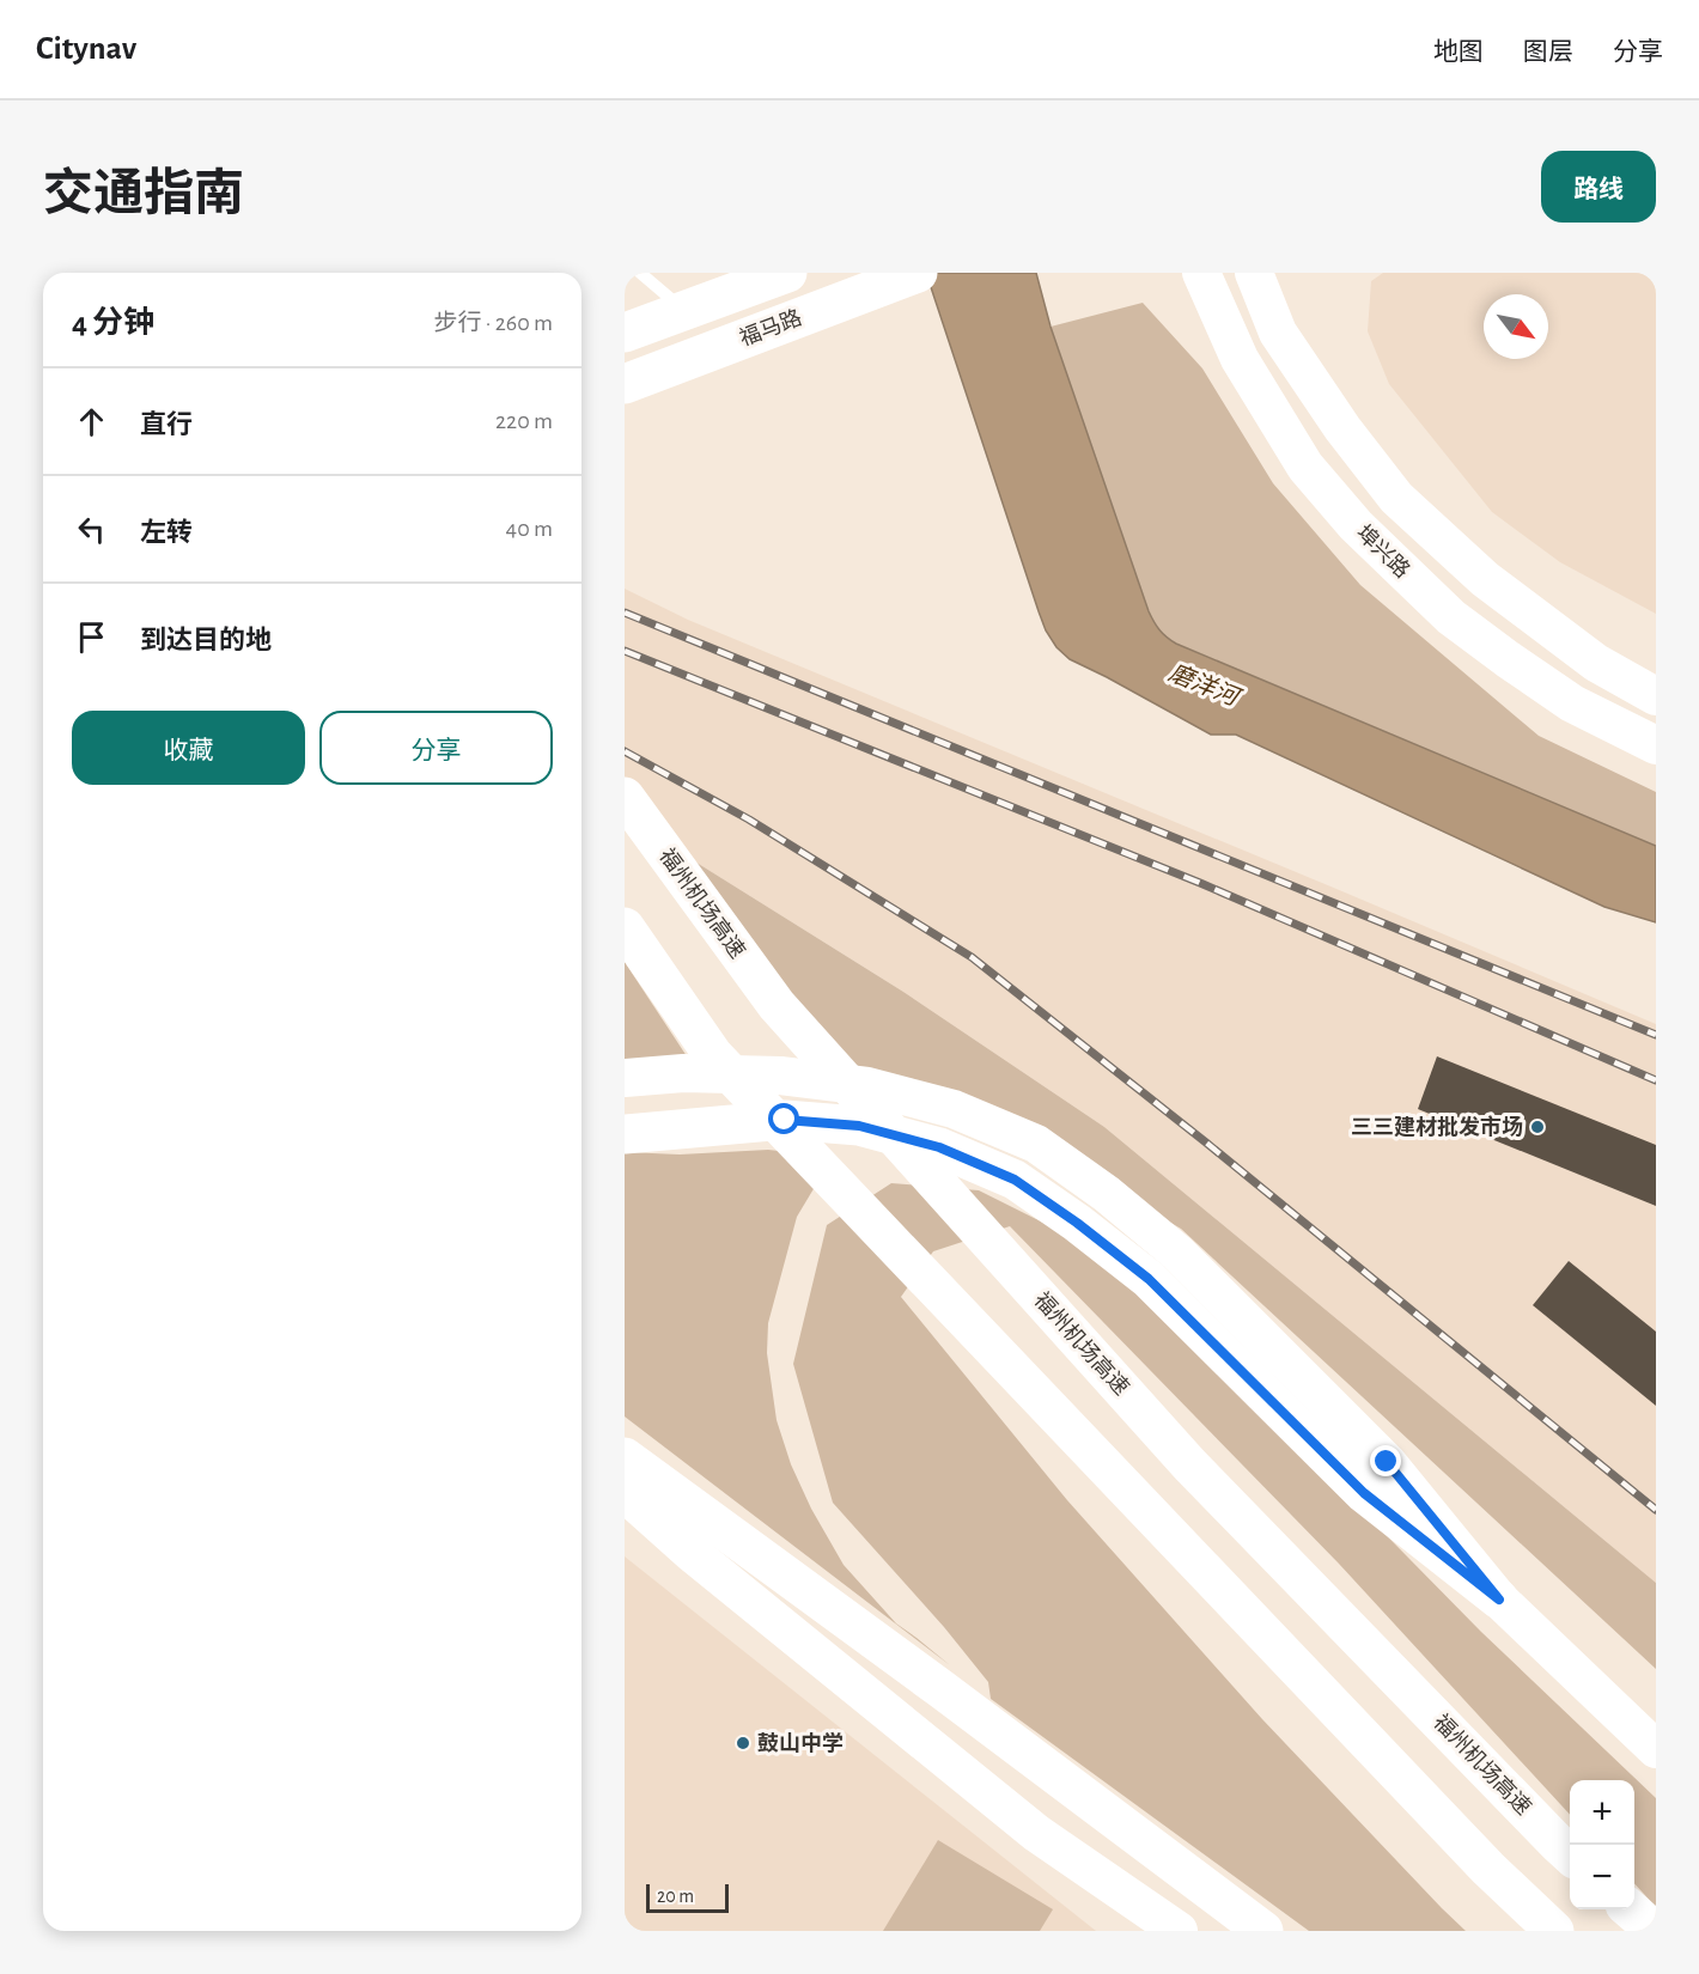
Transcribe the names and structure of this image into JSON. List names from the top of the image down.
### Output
{
  "streets": {
    "main road": ["福马路", "埠兴路", "福州机场高速"]
  },
  "water": ["磨洋河"],
  "places": ["三三建材批发市场", "鼓山中学"],
  "scale_bar": "20 m",
  "north": "bottom right",
  "page": {
    "header": "Citynav",
    "nav": ["地图", "图层", "分享"],
    "title": "交通指南",
    "buttons": [
      "路线",
      ["收藏", "分享"]
    ],
    "heading": ["4 分钟", "步行 · 260 m"],
    "list": [
      ["直行", "220 m"],
      ["左转", "40 m"],
      "到达目的地"
    ],
    "map_buttons": ["+", "−"],
    "scale": "20 m"
  }
}
